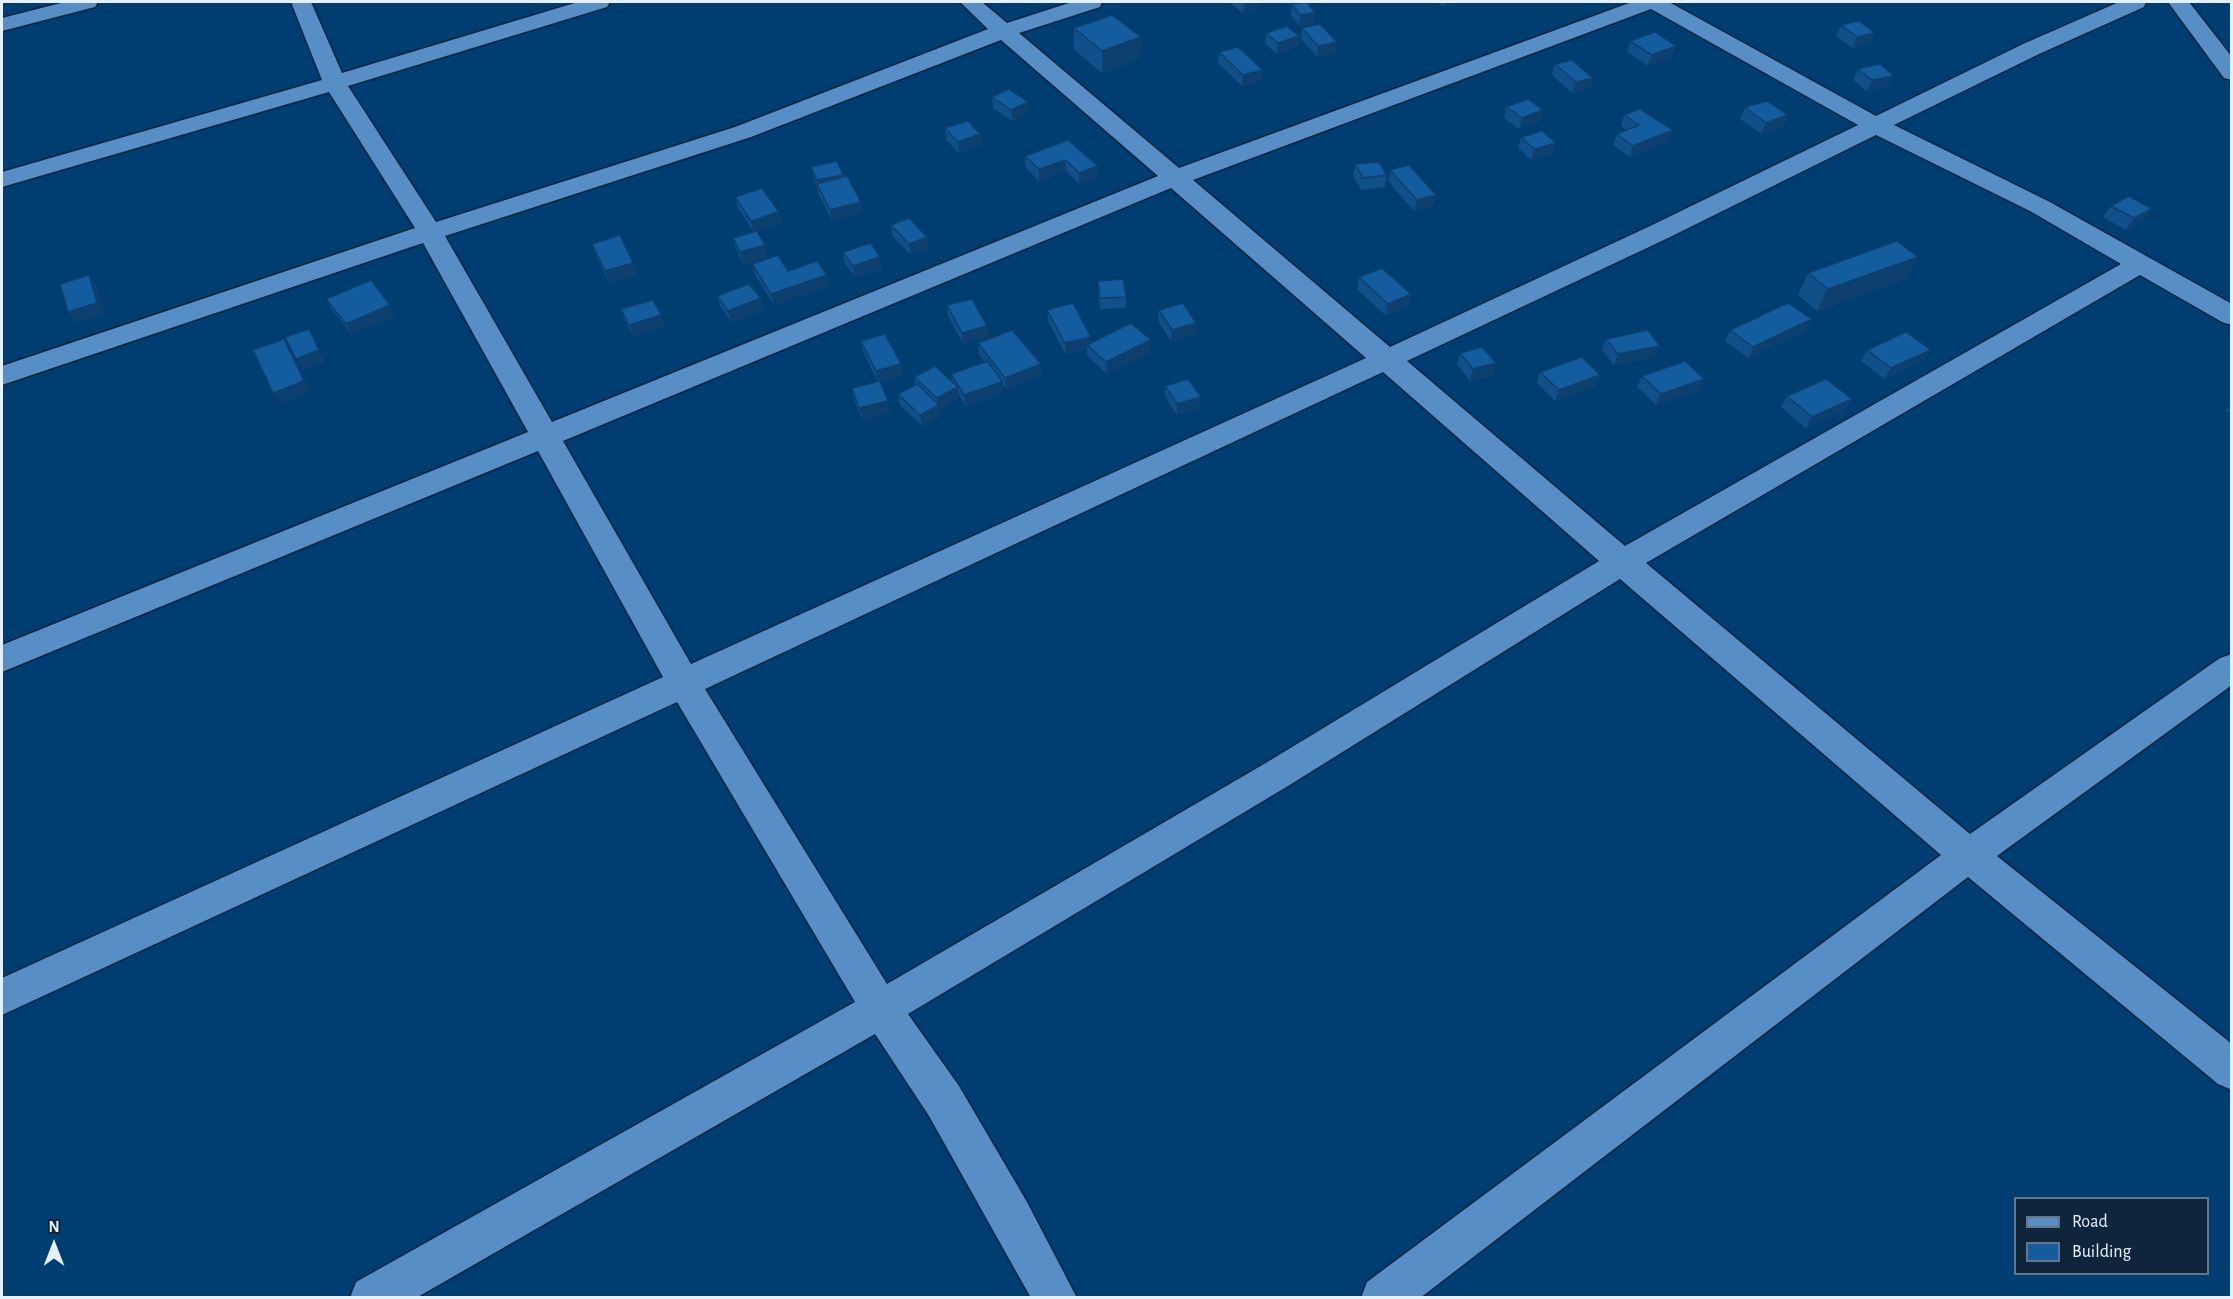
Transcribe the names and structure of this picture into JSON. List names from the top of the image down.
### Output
{
  "legend": ["Road", "Building"],
  "north": "top"
}
